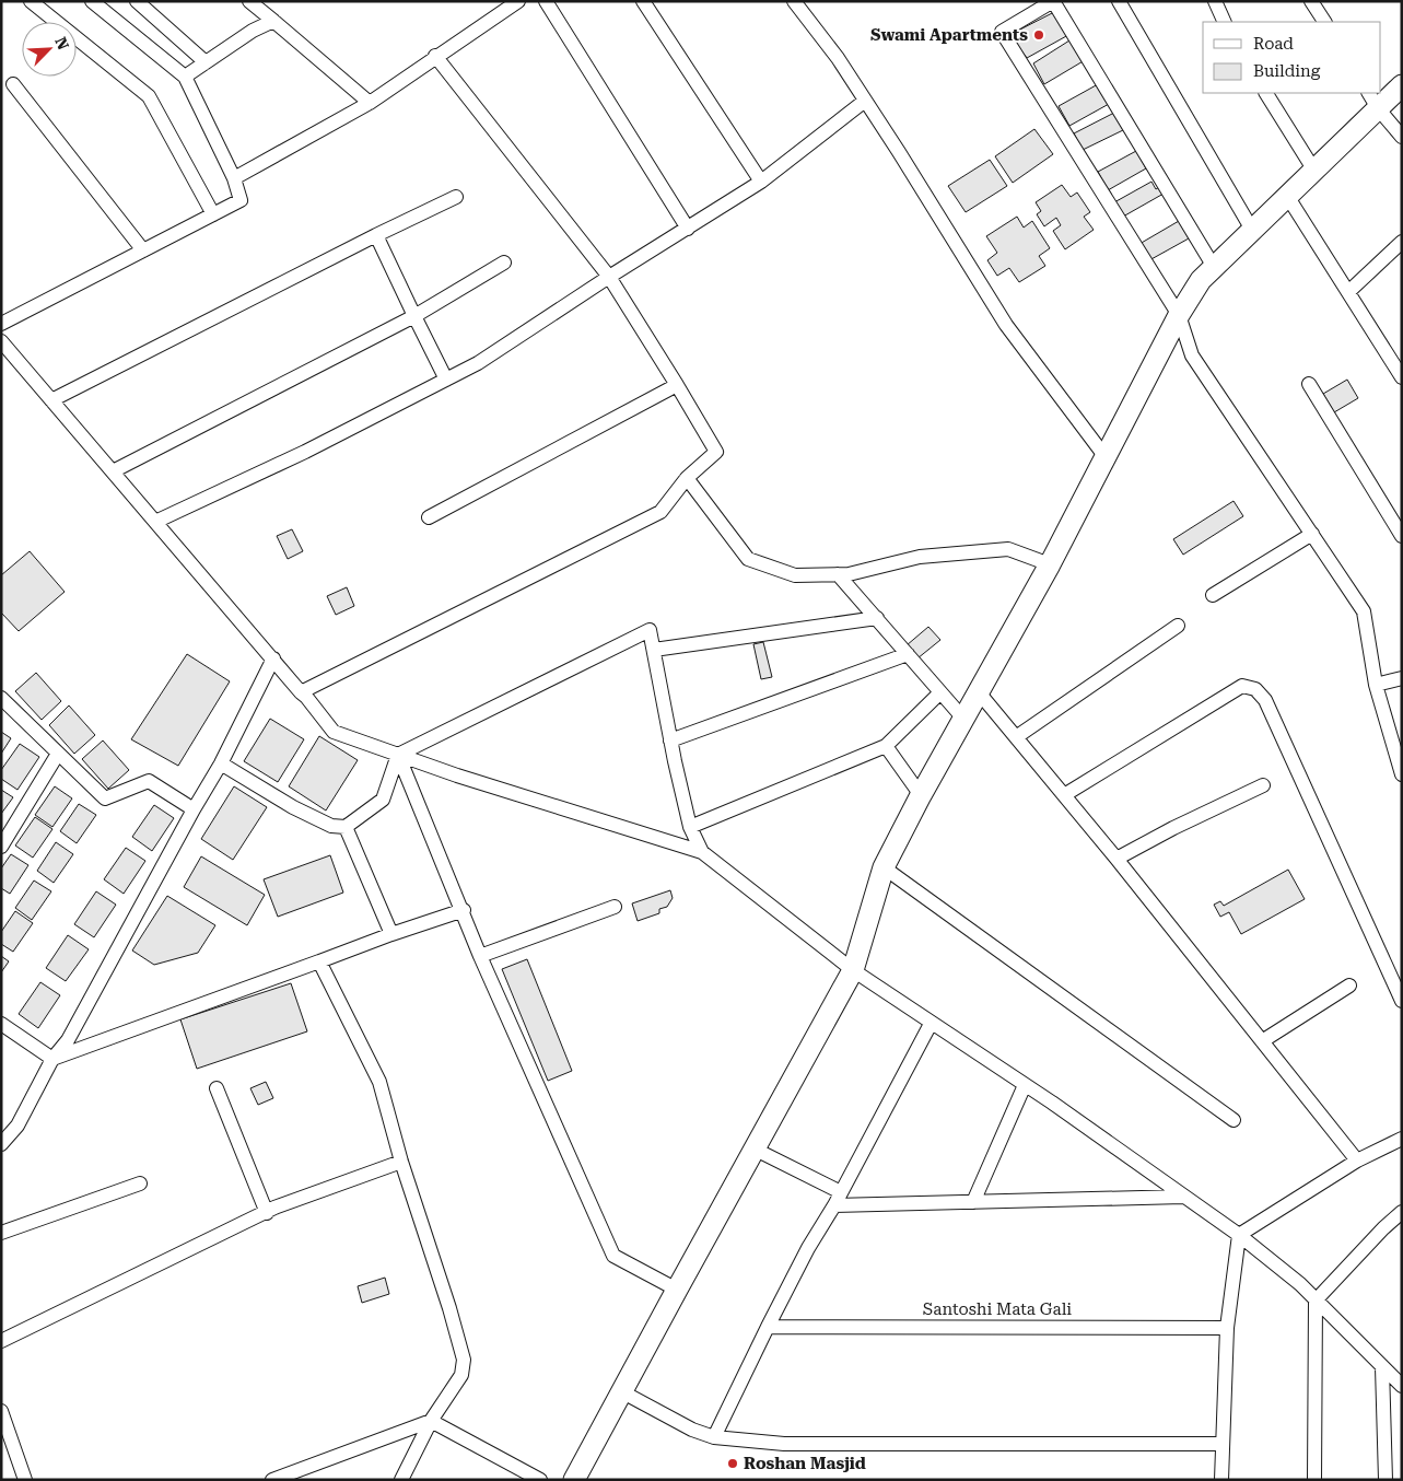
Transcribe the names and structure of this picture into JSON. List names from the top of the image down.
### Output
{
  "streets": {
    "street": ["Santoshi Mata Gali"]
  },
  "places": ["Swami Apartments", "Roshan Masjid"],
  "legend": ["Road", "Building"],
  "north": "top right"
}
